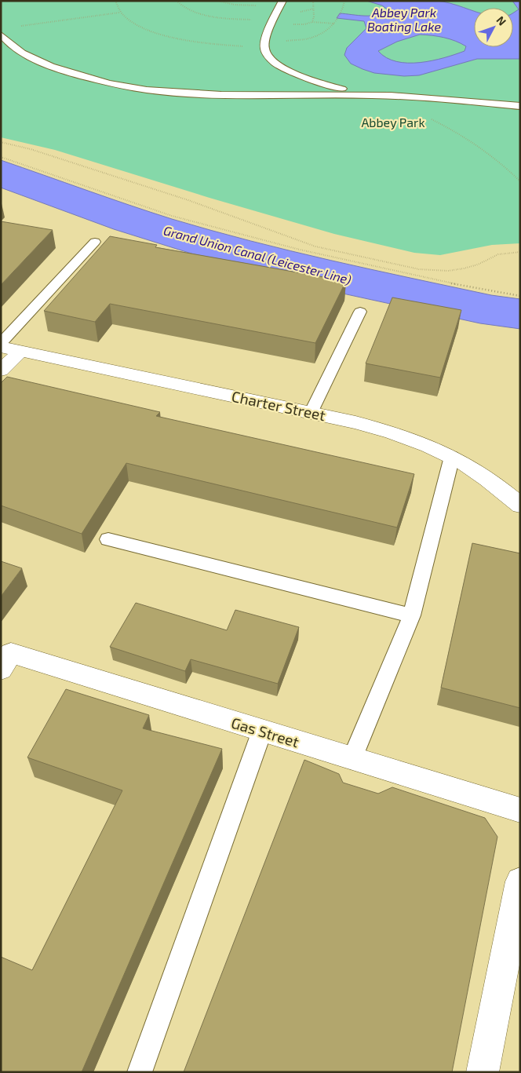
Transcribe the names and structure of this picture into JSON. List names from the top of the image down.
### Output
{
  "streets": {
    "street": ["Charter Street", "Gas Street"]
  },
  "water": ["Abbey Park Boating Lake", "Grand Union Canal (Leicester Line)"],
  "parks": ["Abbey Park"],
  "north": "top right"
}
